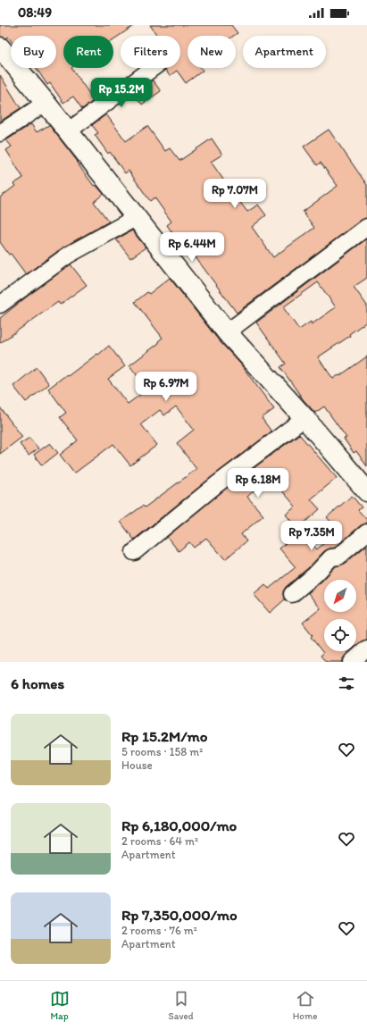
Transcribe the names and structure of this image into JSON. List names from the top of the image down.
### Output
{
  "north": "bottom left",
  "page": {
    "status": "08:49",
    "chip": [
      "Buy",
      "Rent",
      "Filters",
      "New",
      "Apartment"
    ],
    "price": [
      "Rp 15.2M",
      "Rp 7.07M",
      "Rp 6.44M",
      "Rp 6.97M",
      "Rp 6.18M",
      "Rp 7.35M"
    ],
    "heading": "6 homes",
    "list": [
      {
        "name": "Rp 15.2M/mo",
        "note": "5 rooms · 158 m² · House"
      },
      {
        "name": "Rp 6,180,000/mo",
        "note": "2 rooms · 64 m² · Apartment"
      },
      {
        "name": "Rp 7,350,000/mo",
        "note": "2 rooms · 76 m² · Apartment"
      }
    ],
    "tabs": ["Map", "Saved", "Home"]
  }
}
